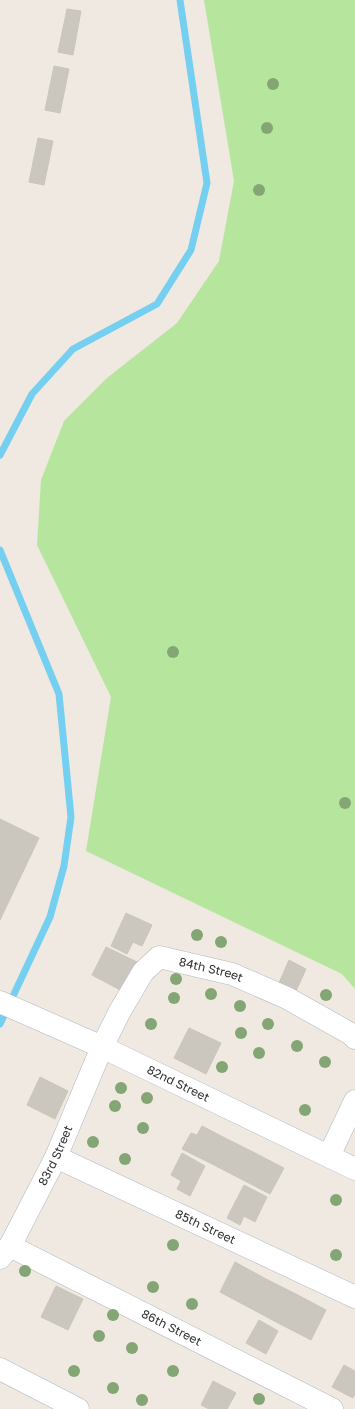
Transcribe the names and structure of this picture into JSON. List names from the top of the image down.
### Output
{
  "streets": {
    "street": [
      "84th Street",
      "82nd Street",
      "83rd Street",
      "85th Street",
      "86th Street"
    ]
  },
  "crossings": [
    ["84th Street", "82nd Street"],
    ["84th Street", "83rd Street"],
    ["82nd Street", "83rd Street"],
    ["83rd Street", "85th Street"],
    ["83rd Street", "86th Street"]
  ]
}
